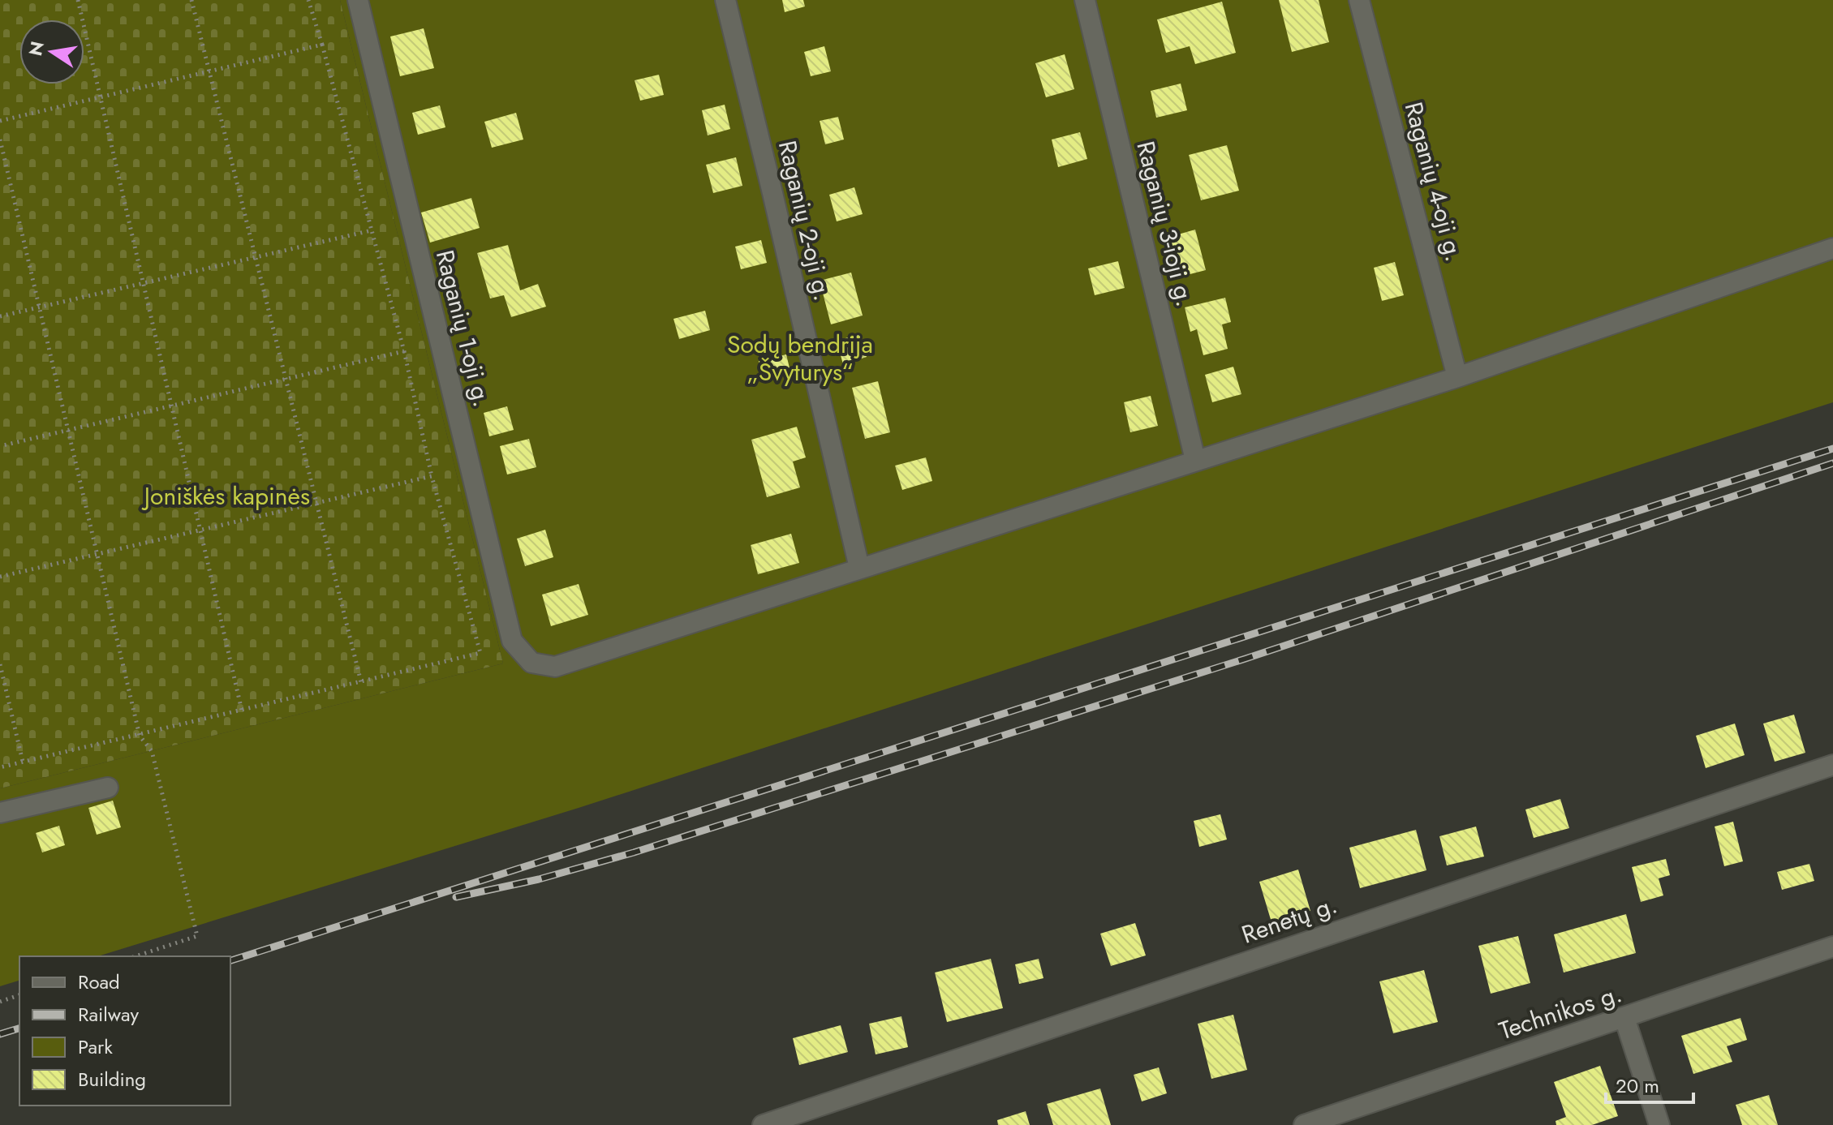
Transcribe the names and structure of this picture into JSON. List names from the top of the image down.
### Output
{
  "streets": {
    "street": [
      "Raganių 4-oji g.",
      "Raganių 2-oji g.",
      "Raganių 3-ioji g.",
      "Raganių 1-oji g.",
      "Renetų g.",
      "Technikos g."
    ]
  },
  "crossings": [
    ["Raganių 2-oji g.", "Raganių 1-oji g."]
  ],
  "parks": ["Sodų bendrija „Švyturys“", "Joniškės kapinės"],
  "legend": [
    "Road",
    "Railway",
    "Park",
    "Building"
  ],
  "scale_bar": "20 m",
  "north": "left"
}
